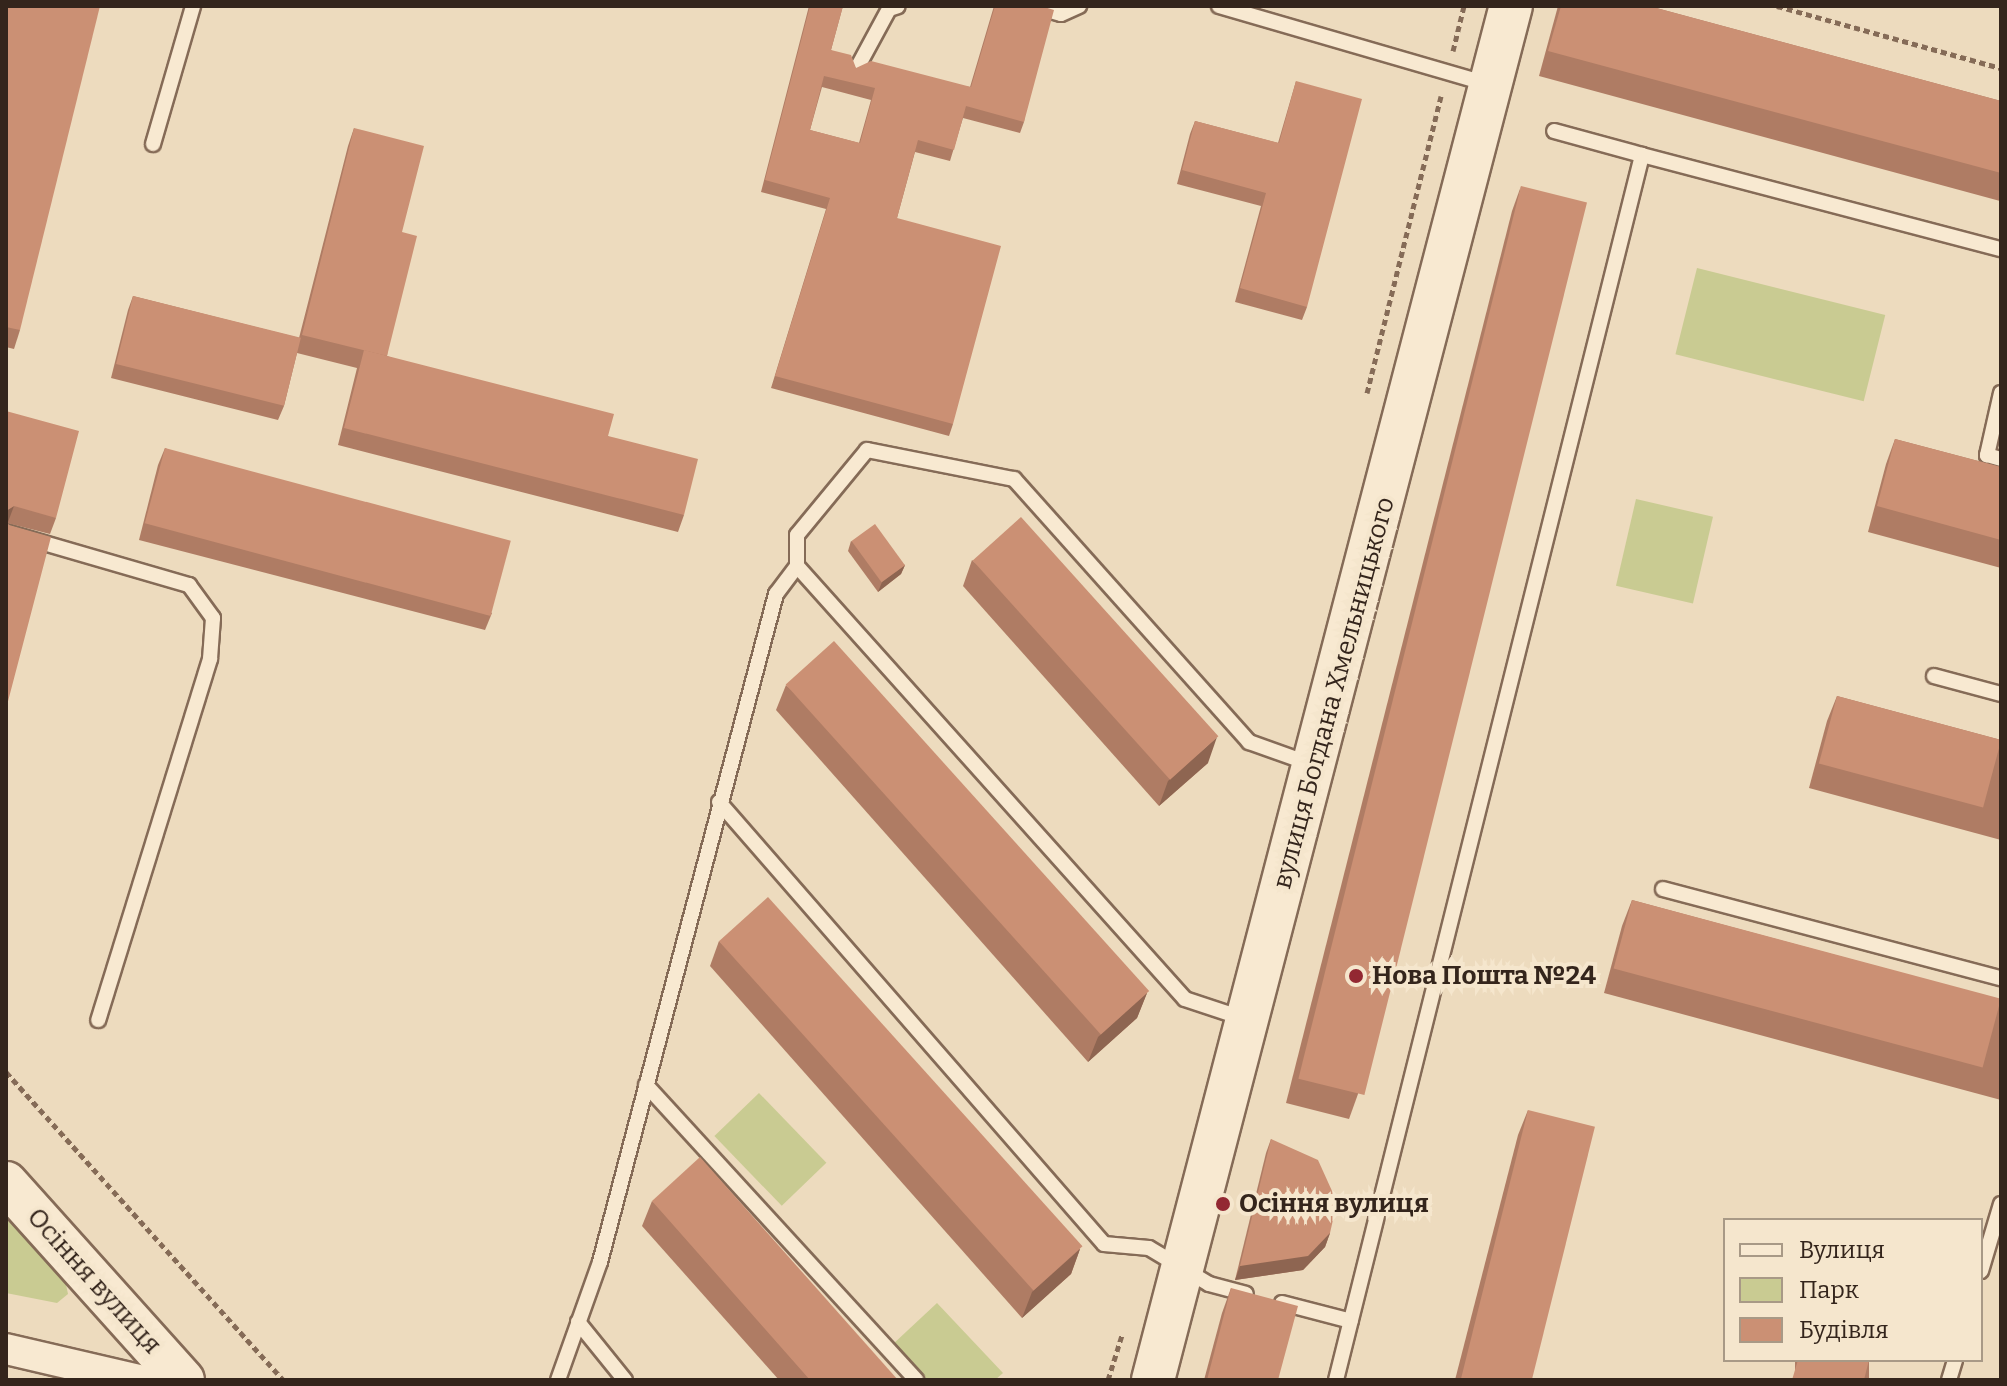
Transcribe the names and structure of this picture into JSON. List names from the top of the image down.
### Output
{
  "streets": {
    "street": ["вулиця Богдана Хмельницького", "Осіння вулиця"]
  },
  "places": ["Нова Пошта №24", "Осіння вулиця"],
  "legend": ["Вулиця", "Парк", "Будівля"]
}
